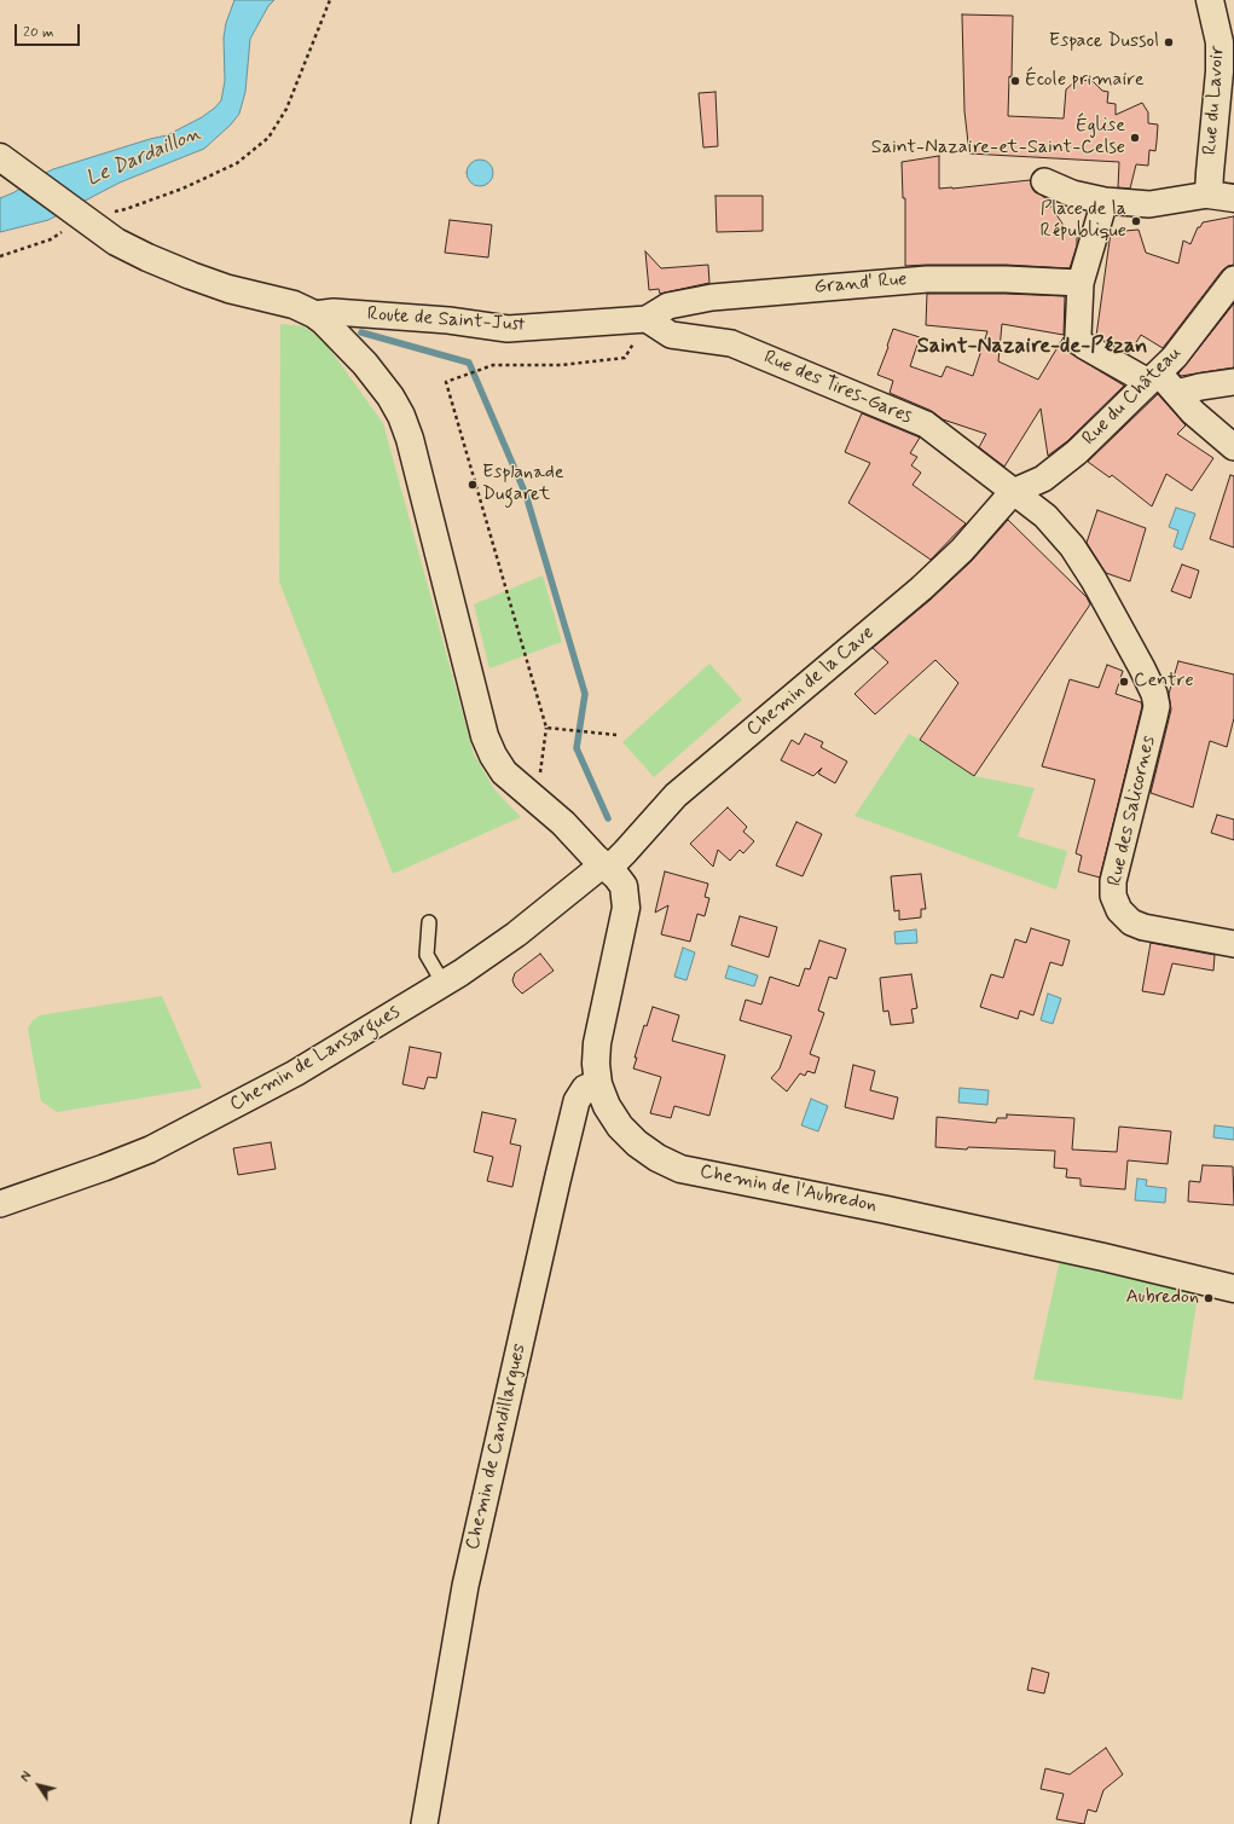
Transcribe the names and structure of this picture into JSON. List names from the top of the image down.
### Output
{
  "streets": {
    "street": [
      "Rue du Lavoir",
      "Grand' Rue",
      "Route de Saint-Just",
      "Rue des Tires-Gares",
      "Rue du Château",
      "Chemin de la Cave",
      "Rue des Salicornes",
      "Chemin de Lansargues",
      "Chemin de l'Aubredon",
      "Chemin de Candillargues"
    ]
  },
  "crossings": [
    ["Grand' Rue", "Route de Saint-Just"],
    ["Grand' Rue", "Rue des Tires-Gares"],
    ["Route de Saint-Just", "Rue des Tires-Gares"],
    ["Route de Saint-Just", "Chemin de l'Aubredon"],
    ["Rue des Tires-Gares", "Rue du Château"],
    ["Rue des Tires-Gares", "Chemin de la Cave"],
    ["Rue des Tires-Gares", "Rue des Salicornes"],
    ["Rue du Château", "Chemin de la Cave"],
    ["Chemin de la Cave", "Chemin de Lansargues"],
    ["Chemin de la Cave", "Chemin de l'Aubredon"],
    ["Chemin de Lansargues", "Chemin de l'Aubredon"],
    ["Chemin de l'Aubredon", "Chemin de Candillargues"]
  ],
  "districts": ["Saint-Nazaire-de-Pézan"],
  "water": ["Le Dardaillon"],
  "places": [
    "Espace Dussol",
    "École primaire",
    "Église Saint-Nazaire-et-Saint-Celse",
    "Place de la République",
    "Esplanade Dugaret",
    "Centre",
    "Aubredon"
  ],
  "scale_bar": "20 m",
  "north": "top left"
}
